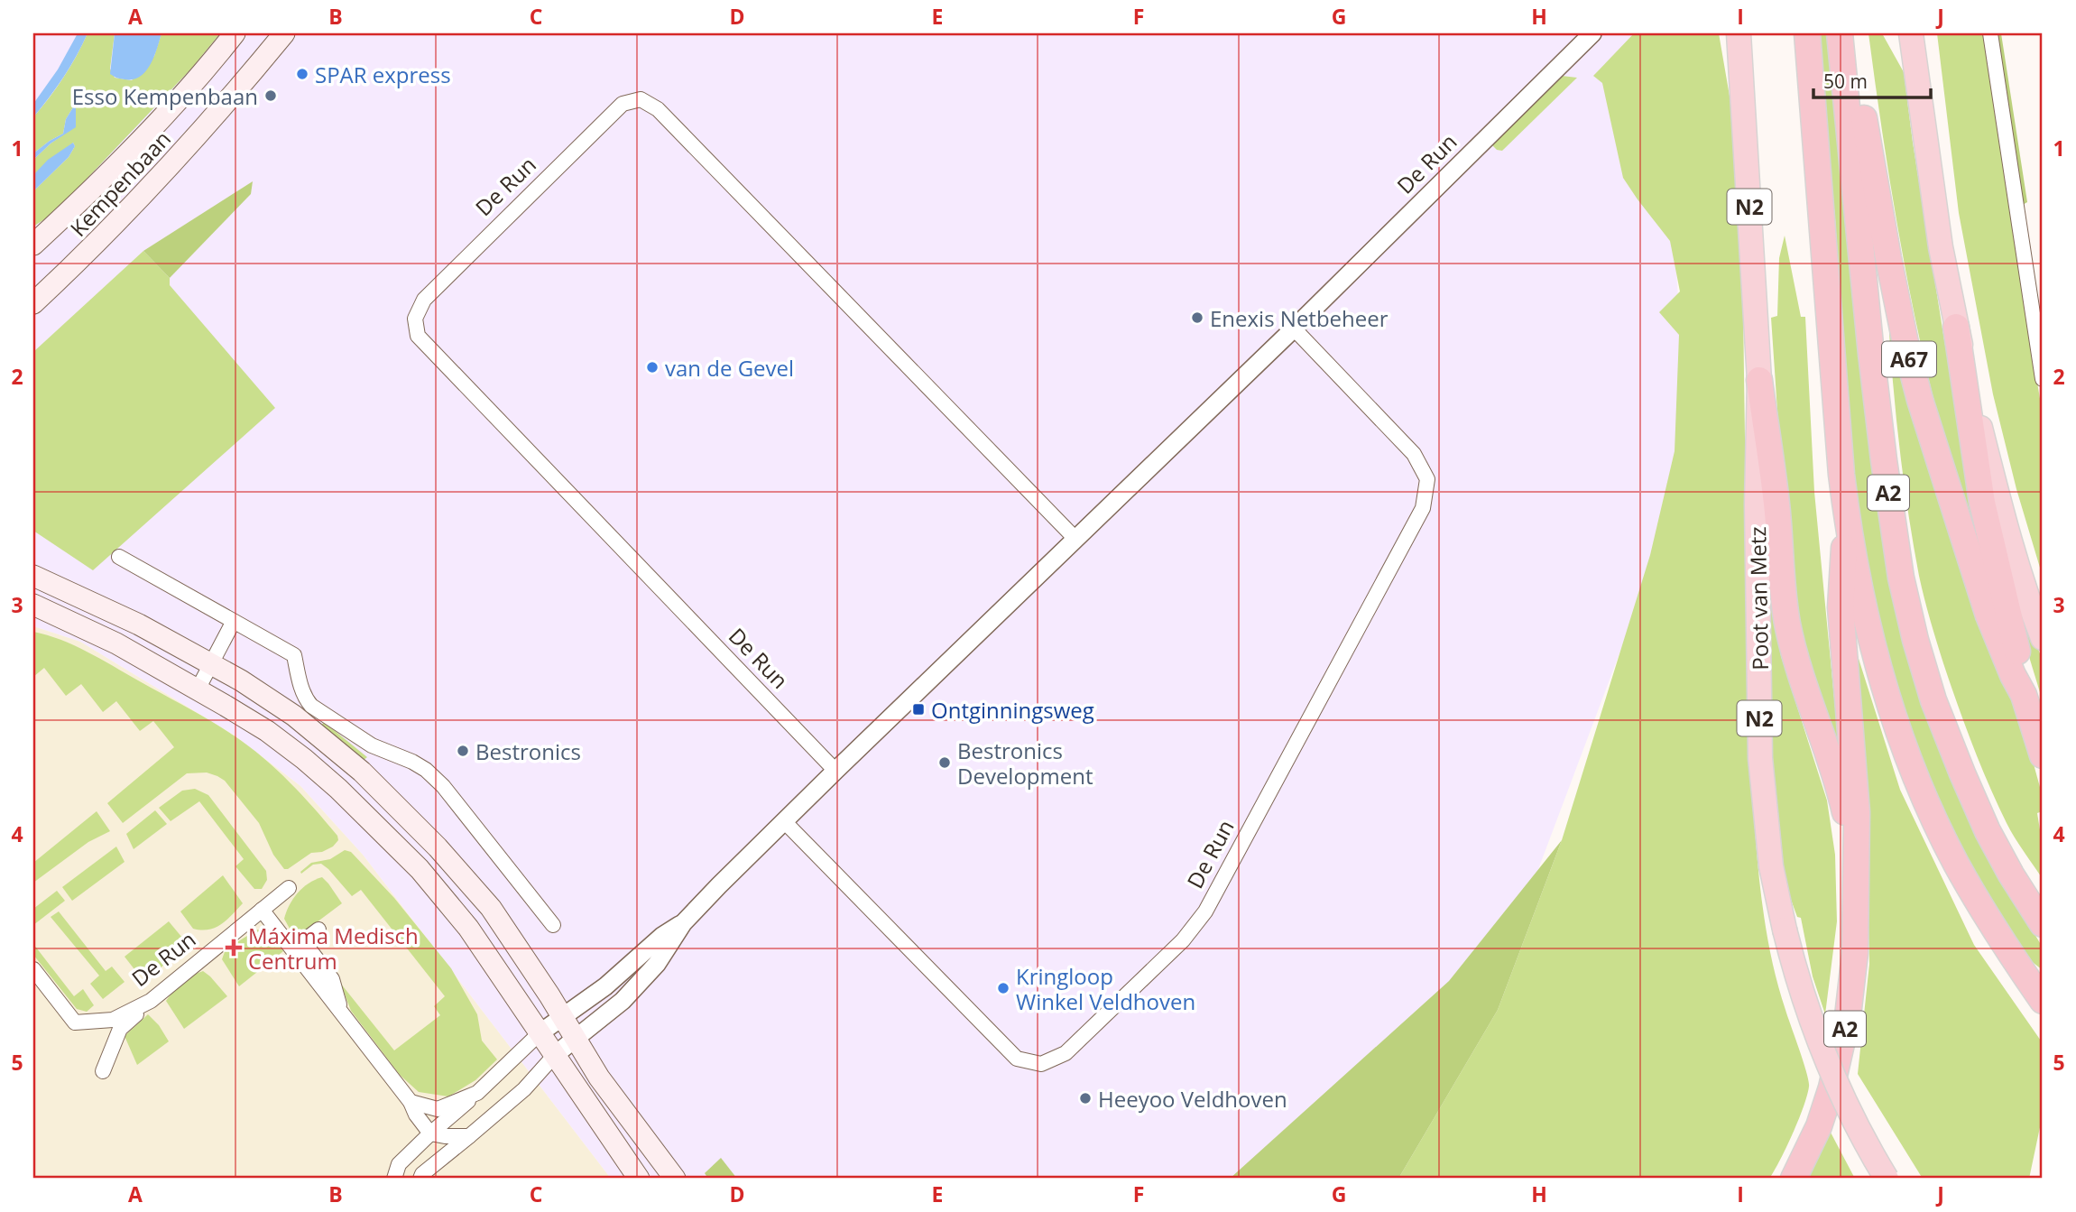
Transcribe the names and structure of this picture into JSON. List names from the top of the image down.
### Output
{
  "streets": {
    "highway": [
      "N2",
      "A67",
      "A2",
      "Poot van Metz"
    ],
    "main road": ["Kempenbaan"],
    "street": ["De Run"]
  },
  "crossings": [
    ["N2", "A2"],
    ["N2", "Poot van Metz"],
    ["A67", "A2"]
  ],
  "places": {
    "other": [
      "SPAR express",
      "Esso Kempenbaan",
      "Enexis Netbeheer",
      "van de Gevel",
      "Bestronics",
      "Bestronics Development",
      "Kringloop Winkel Veldhoven",
      "Heeyoo Veldhoven"
    ],
    "transit": ["Ontginningsweg"],
    "health": ["Máxima Medisch Centrum"]
  },
  "scale_bar": "50 m",
  "grid": {
    "columns": [
      "A",
      "B",
      "C",
      "D",
      "E",
      "F",
      "G",
      "H",
      "I",
      "J"
    ],
    "rows": [
      "1",
      "2",
      "3",
      "4",
      "5"
    ]
  }
}
